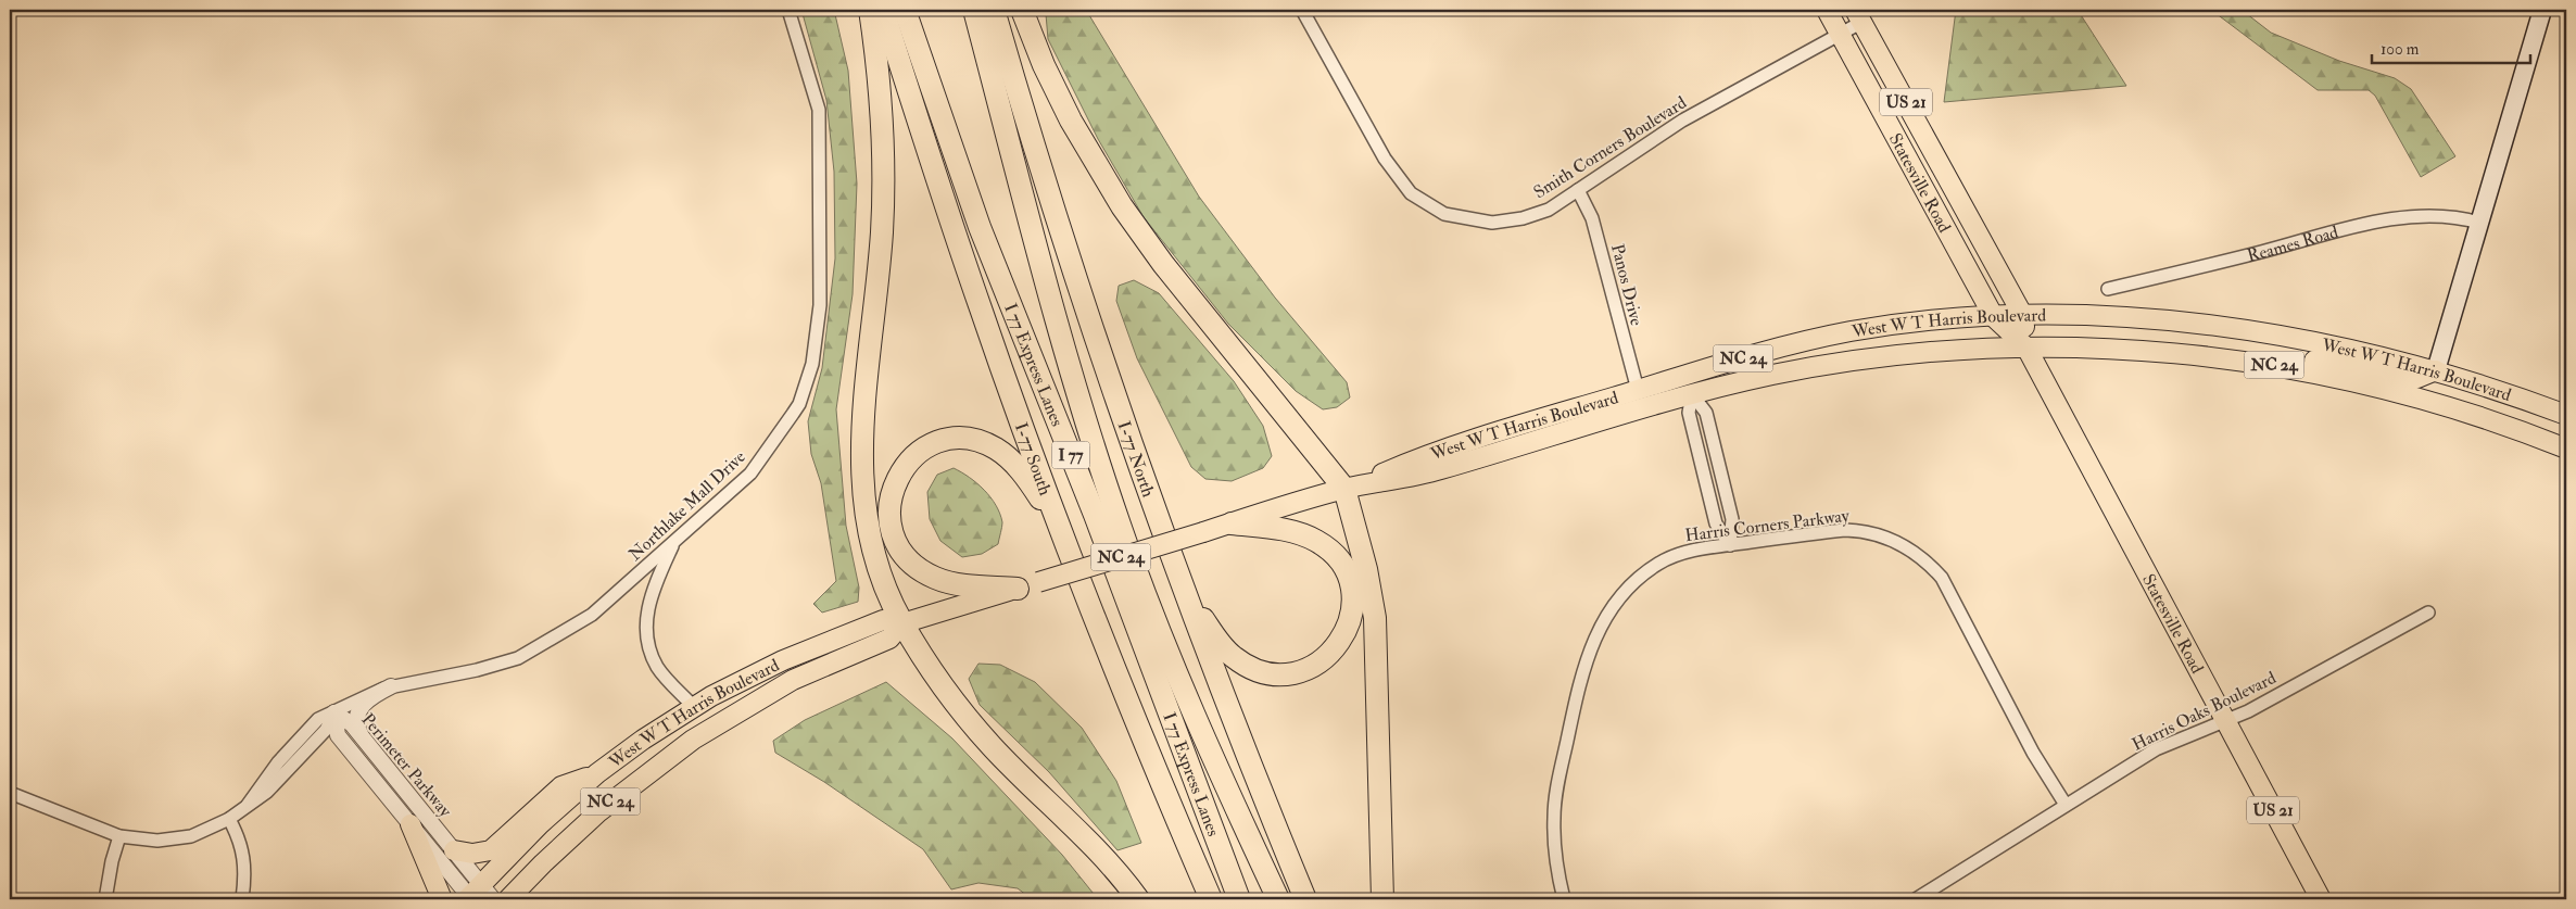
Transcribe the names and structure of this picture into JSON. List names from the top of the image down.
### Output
{
  "streets": {
    "highway": [
      "I 77 Express Lanes",
      "I 77",
      "I-77 South",
      "I-77 North"
    ],
    "main road": [
      "US 21",
      "Statesville Road",
      "West W T Harris Boulevard",
      "NC 24"
    ],
    "street": [
      "Smith Corners Boulevard",
      "Reames Road",
      "Panos Drive",
      "Northlake Mall Drive",
      "Harris Corners Parkway",
      "Harris Oaks Boulevard",
      "Perimeter Parkway"
    ]
  },
  "crossings": [
    ["Smith Corners Boulevard", "Statesville Road"],
    ["Smith Corners Boulevard", "Panos Drive"],
    ["Statesville Road", "West W T Harris Boulevard"],
    ["Statesville Road", "Harris Oaks Boulevard"],
    ["Panos Drive", "West W T Harris Boulevard"],
    ["West W T Harris Boulevard", "Perimeter Parkway"],
    ["Northlake Mall Drive", "Perimeter Parkway"],
    ["Harris Corners Parkway", "Harris Oaks Boulevard"]
  ],
  "scale_bar": "100 m"
}
